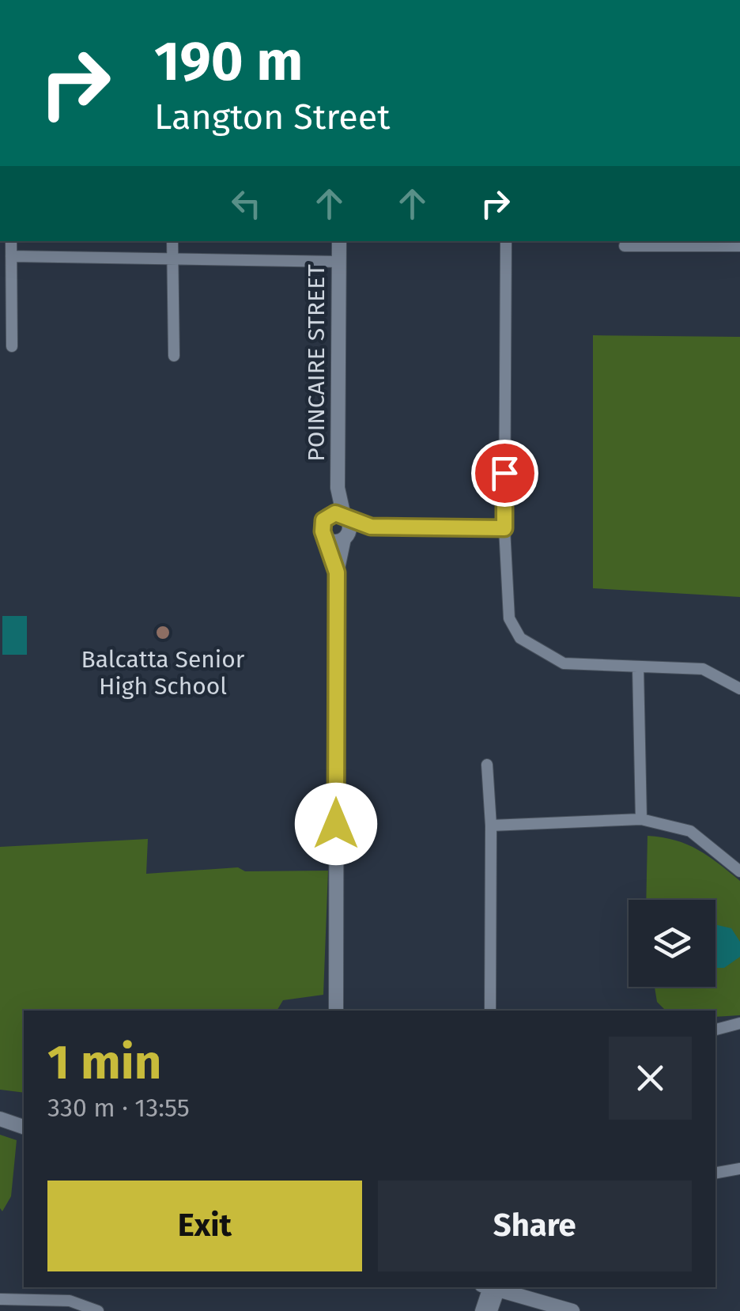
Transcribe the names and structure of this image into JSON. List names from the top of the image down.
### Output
{
  "streets": {
    "street": ["POINCAIRE STREET"]
  },
  "places": ["Balcatta Senior High School"],
  "page": {
    "turn": ["190 m", "Langton Street"],
    "heading": ["1 min", "330 m · 13:55"],
    "buttons": ["Exit", "Share"]
  }
}
